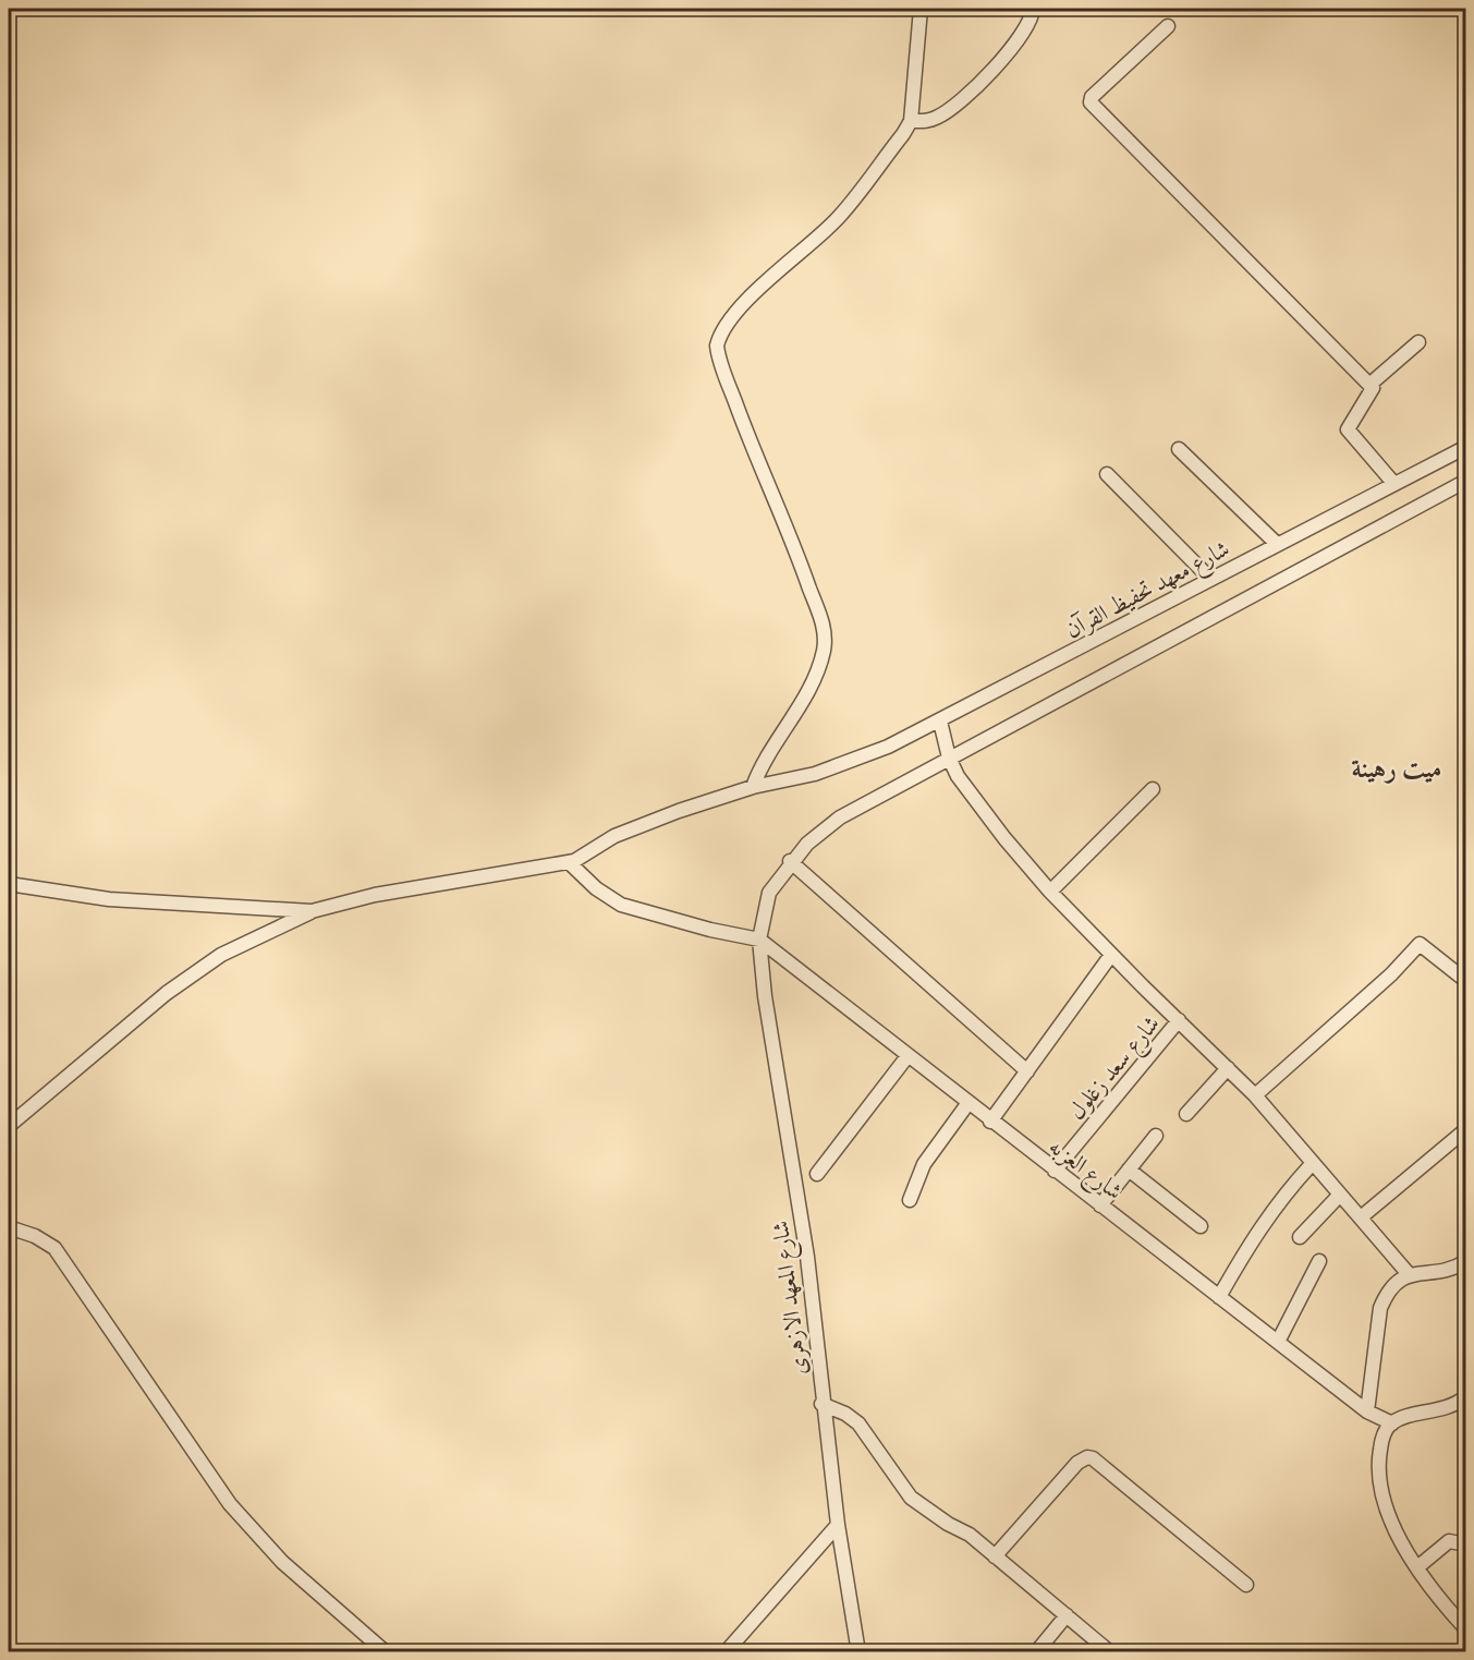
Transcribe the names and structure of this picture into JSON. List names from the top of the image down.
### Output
{
  "streets": {
    "street": [
      "شارع معهد تحفيظ القرآن",
      "شارع سعد زغلول",
      "شارع العزبه",
      "شارع المعهد الازهرى"
    ]
  },
  "crossings": [
    ["شارع سعد زغلول", "شارع العزبه"],
    ["شارع العزبه", "شارع المعهد الازهرى"]
  ],
  "districts": ["ميت رهينة"]
}
